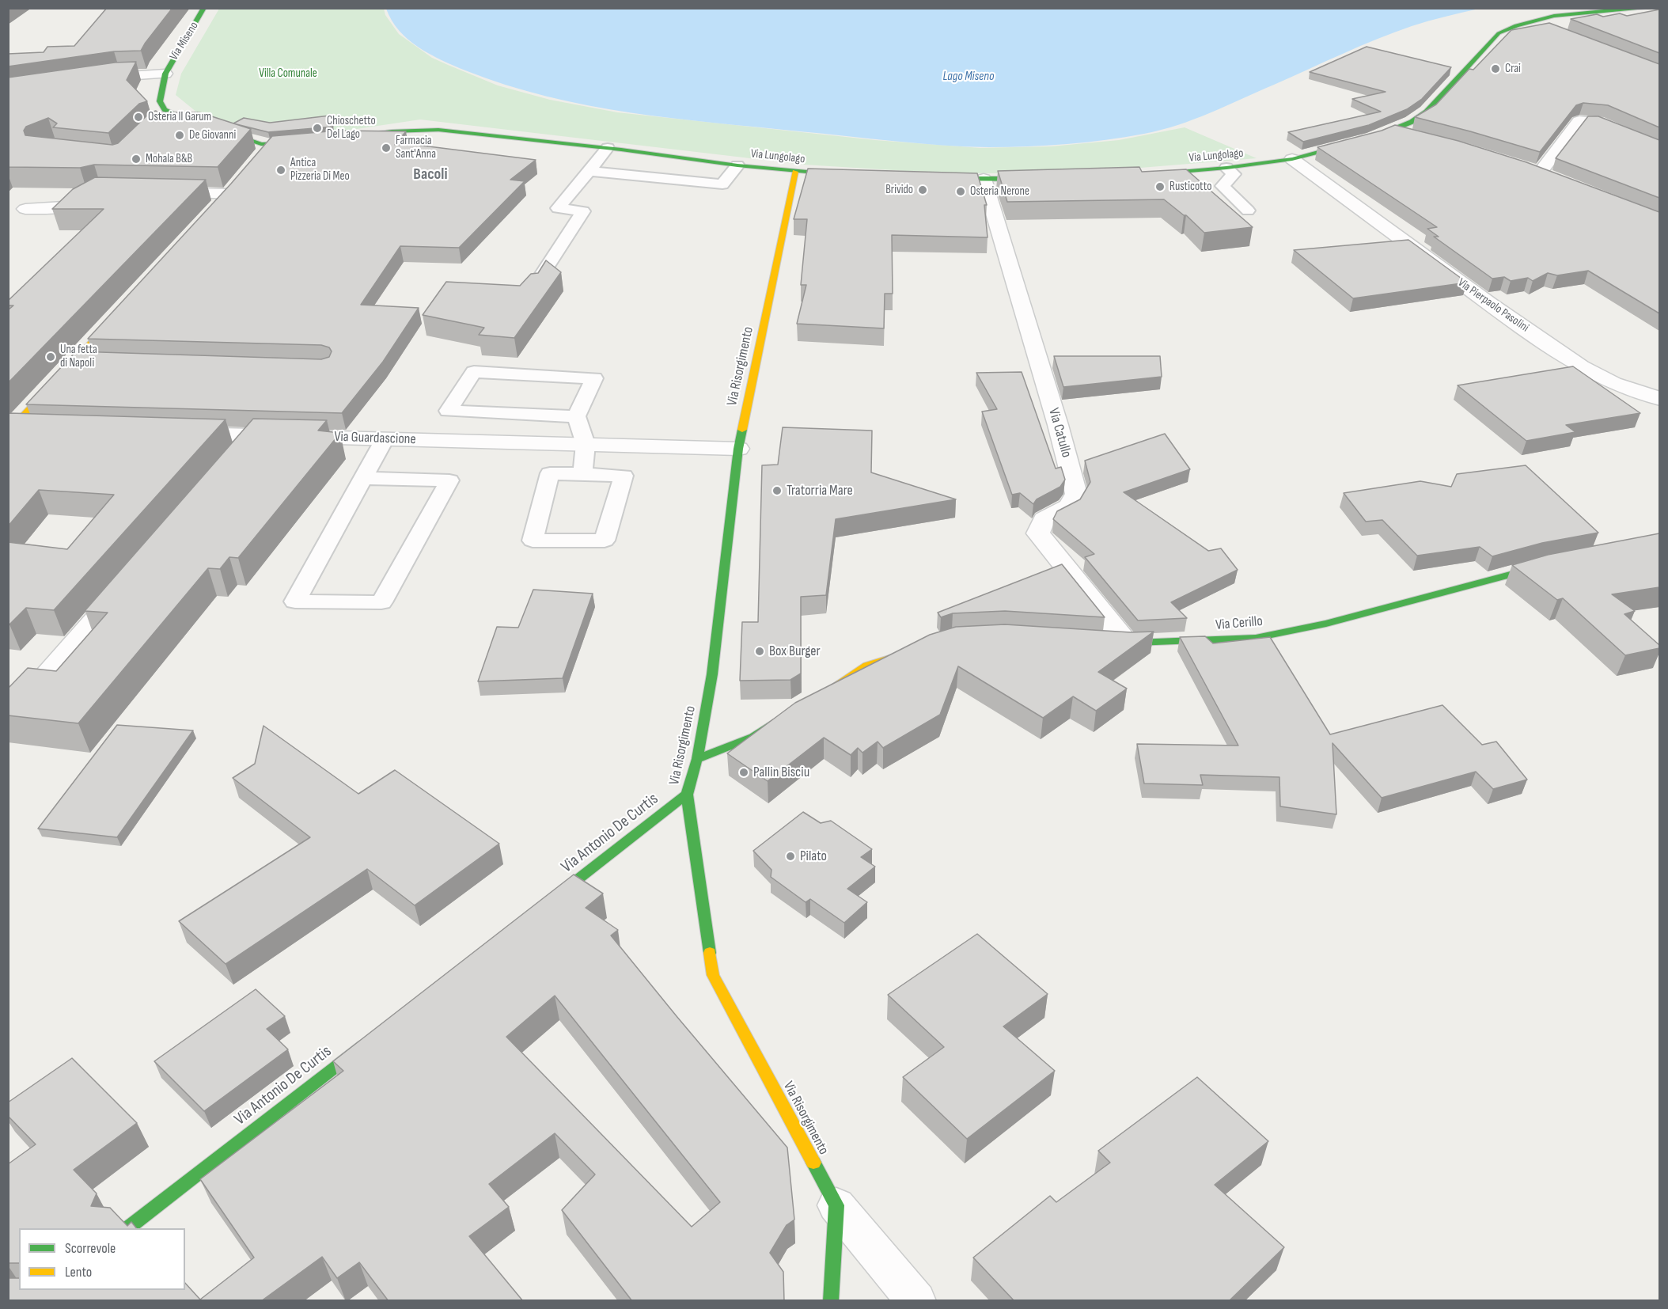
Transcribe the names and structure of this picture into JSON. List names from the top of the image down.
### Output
{
  "streets": {
    "main road": [
      "Via Miseno",
      "Via Lungolago",
      "Via Risorgimento",
      "Via Cerillo",
      "Via Antonio De Curtis"
    ],
    "street": ["Via Pierpaolo Pasolini", "Via Catullo", "Via Guardascione"]
  },
  "crossings": [
    ["Via Lungolago", "Via Pierpaolo Pasolini"],
    ["Via Lungolago", "Via Risorgimento"],
    ["Via Risorgimento", "Via Guardascione"],
    ["Via Risorgimento", "Via Antonio De Curtis"],
    ["Via Catullo", "Via Cerillo"]
  ],
  "districts": ["Bacoli"],
  "water": ["Lago Miseno"],
  "parks": ["Villa Comunale"],
  "places": [
    "Crai",
    "Osteria Il Garum",
    "Chioschetto Del Lago",
    "De Giovanni",
    "Farmacia Sant'Anna",
    "Mohala B&B",
    "Antica Pizzeria Di Meo",
    "Rusticotto",
    "Brivido",
    "Osteria Nerone",
    "Una fetta di Napoli",
    "Tratorria Mare",
    "Box Burger",
    "Pallin Bisciu",
    "Pilato"
  ],
  "legend": ["Scorrevole", "Lento"]
}
